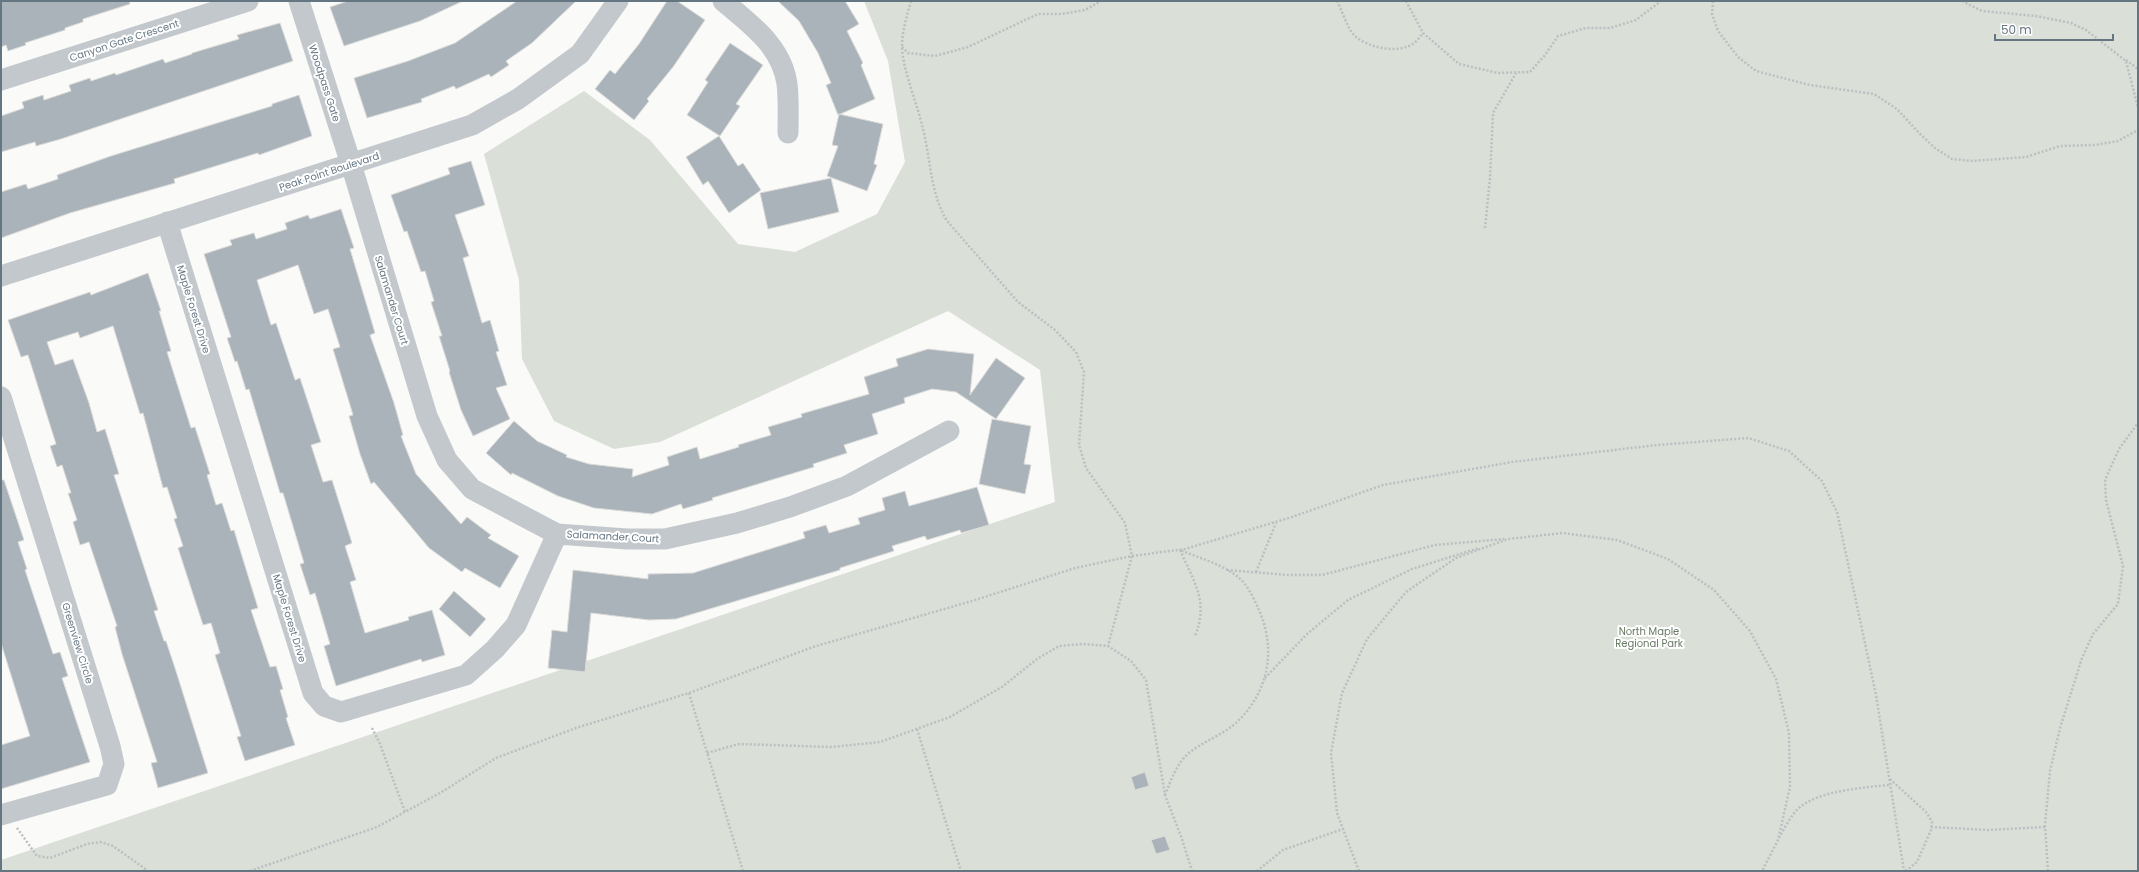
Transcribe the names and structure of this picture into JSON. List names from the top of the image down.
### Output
{
  "streets": {
    "street": [
      "Canyon Gate Crescent",
      "Woodpass Gate",
      "Peak Point Boulevard",
      "Salamander Court",
      "Maple Forest Drive",
      "Greenview Circle"
    ]
  },
  "crossings": [
    ["Woodpass Gate", "Peak Point Boulevard"],
    ["Woodpass Gate", "Salamander Court"],
    ["Peak Point Boulevard", "Salamander Court"],
    ["Peak Point Boulevard", "Maple Forest Drive"],
    ["Salamander Court", "Maple Forest Drive"]
  ],
  "parks": ["North Maple Regional Park"],
  "scale_bar": "50 m"
}
